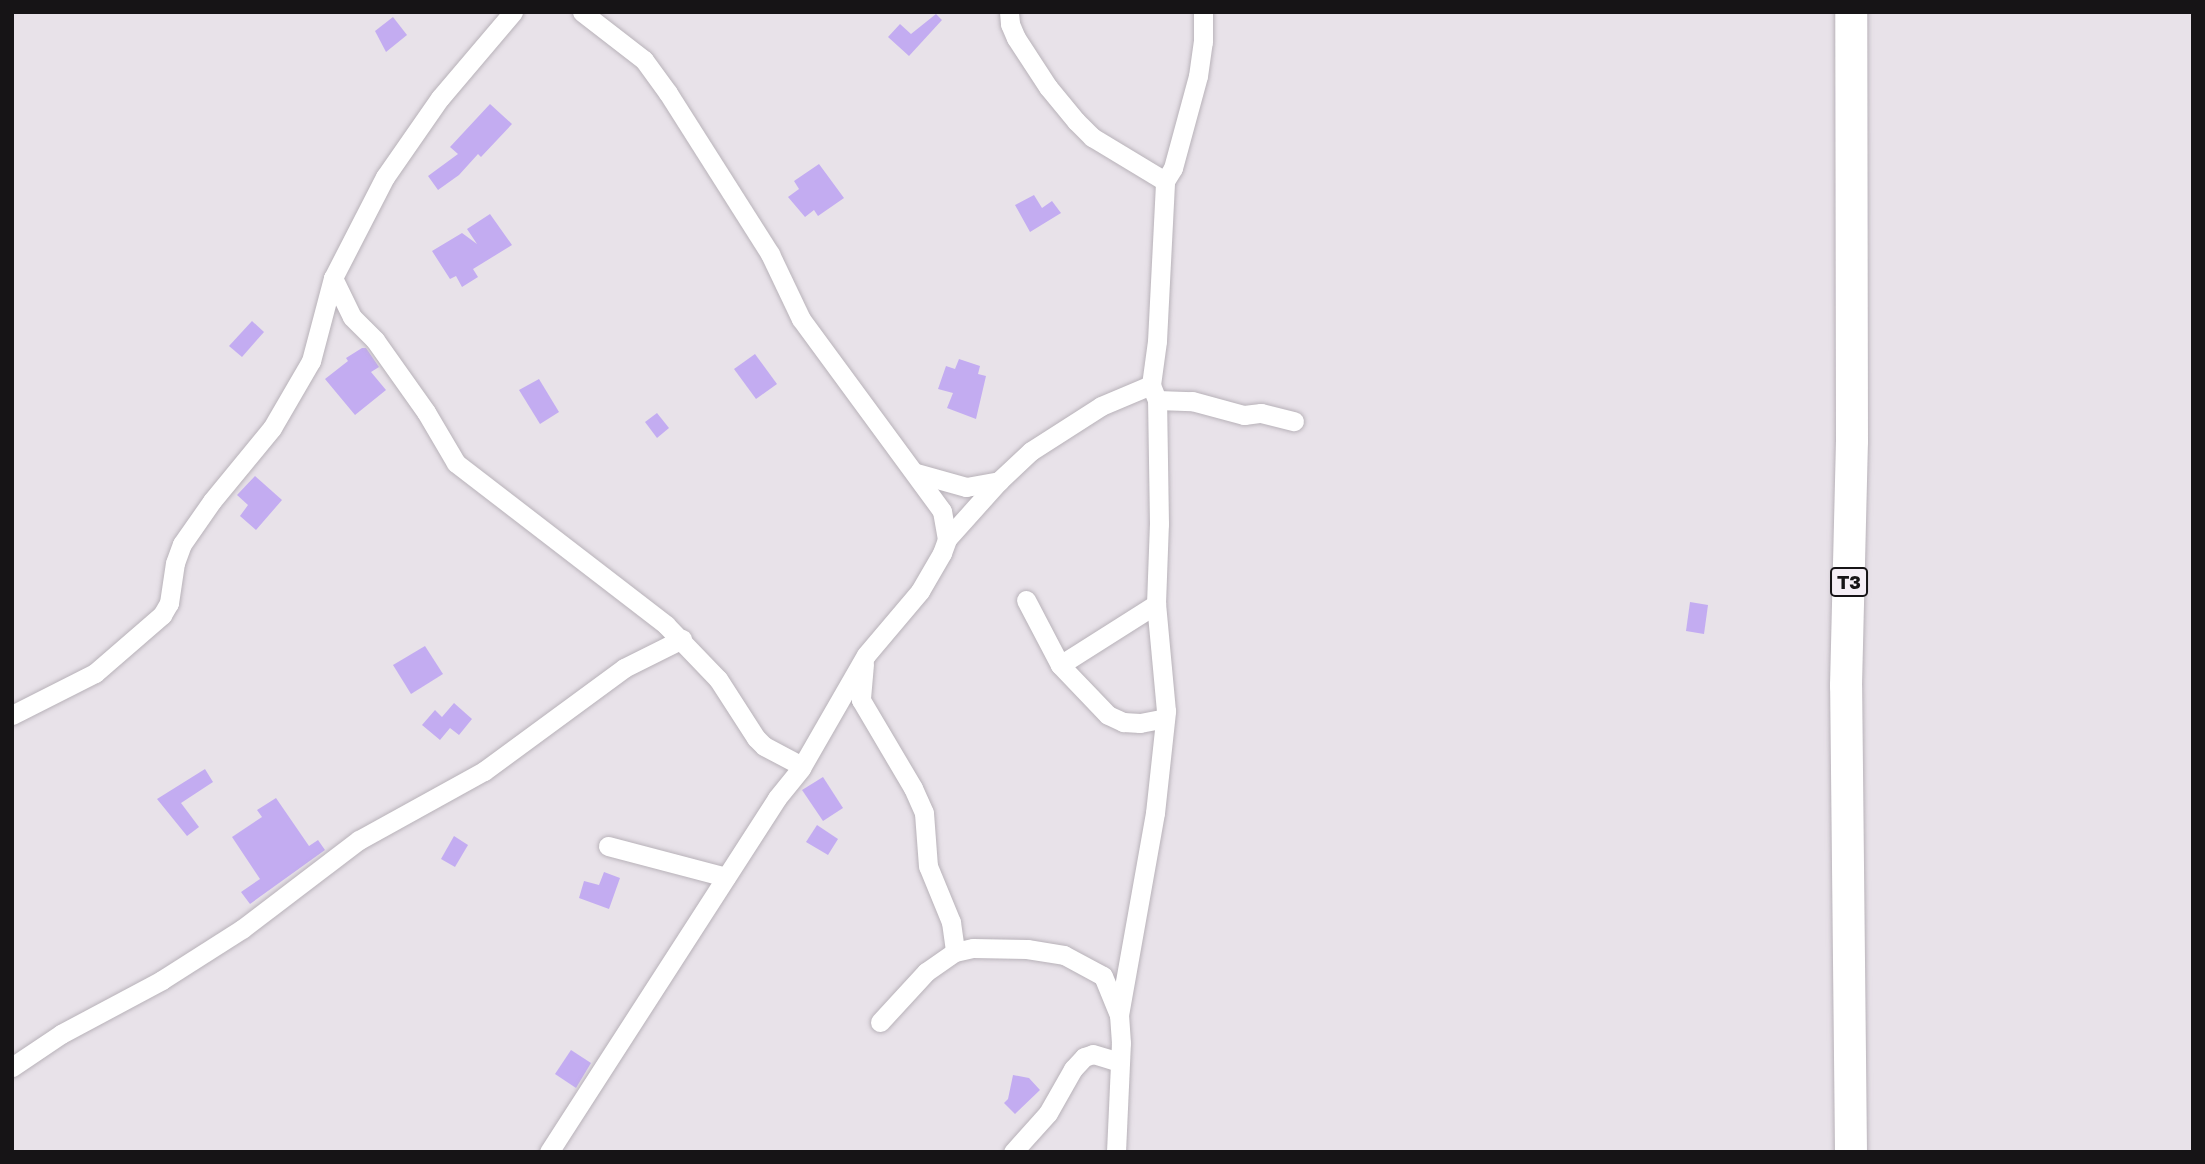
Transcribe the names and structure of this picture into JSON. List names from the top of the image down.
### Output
{
  "streets": {
    "highway": ["T3"]
  }
}
